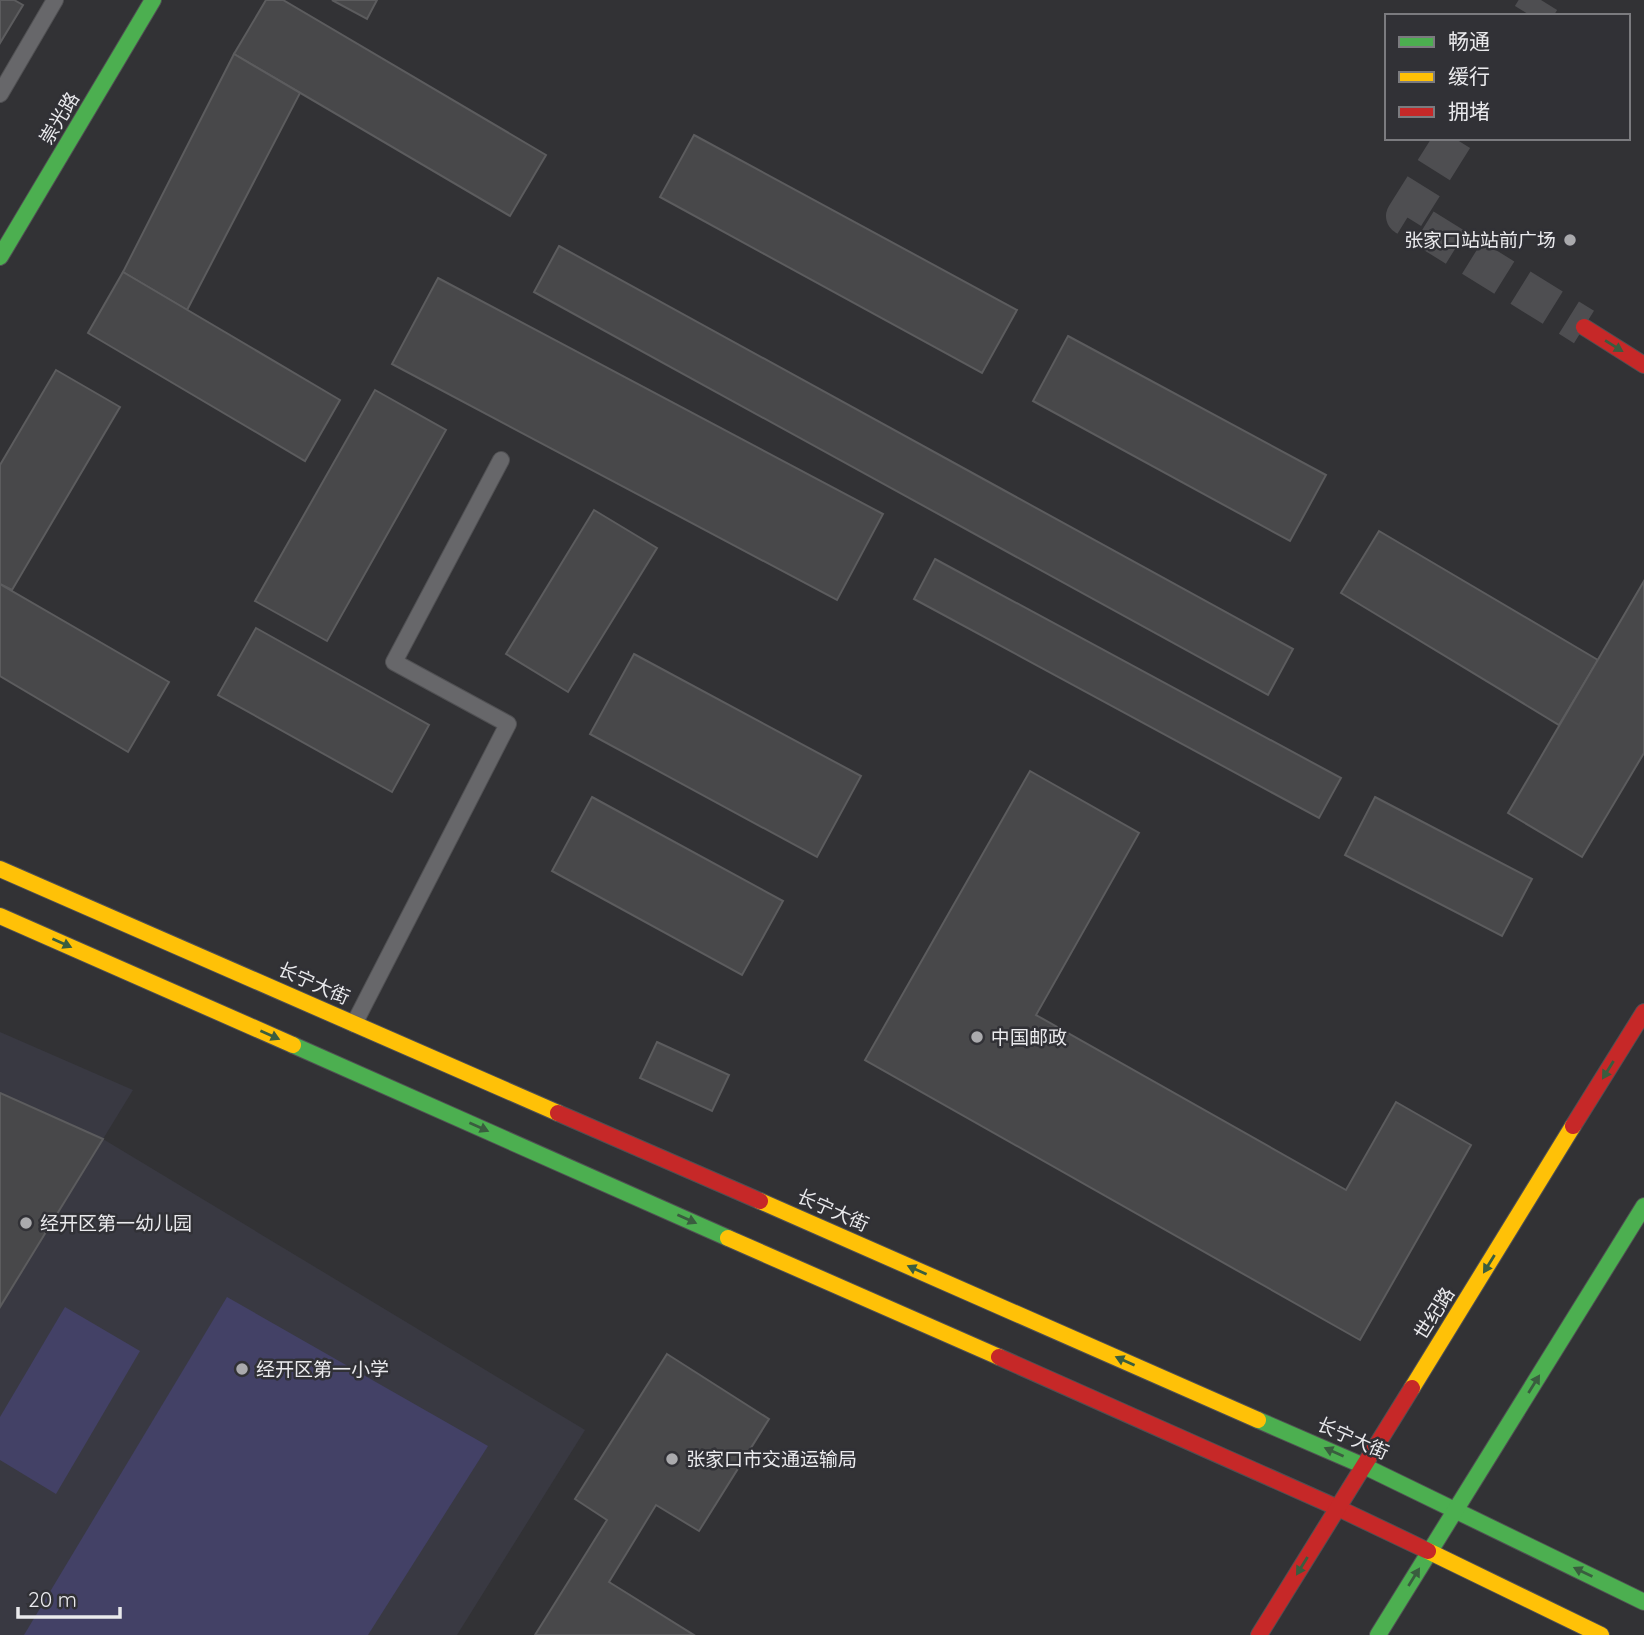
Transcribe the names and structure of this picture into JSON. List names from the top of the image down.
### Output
{
  "streets": {
    "main road": ["崇光路", "长宁大街", "世纪路"]
  },
  "crossings": [
    ["长宁大街", "世纪路"]
  ],
  "places": [
    "张家口站站前广场",
    "中国邮政",
    "经开区第一幼儿园",
    "经开区第一小学",
    "张家口市交通运输局"
  ],
  "legend": ["畅通", "缓行", "拥堵"],
  "scale_bar": "20 m"
}
